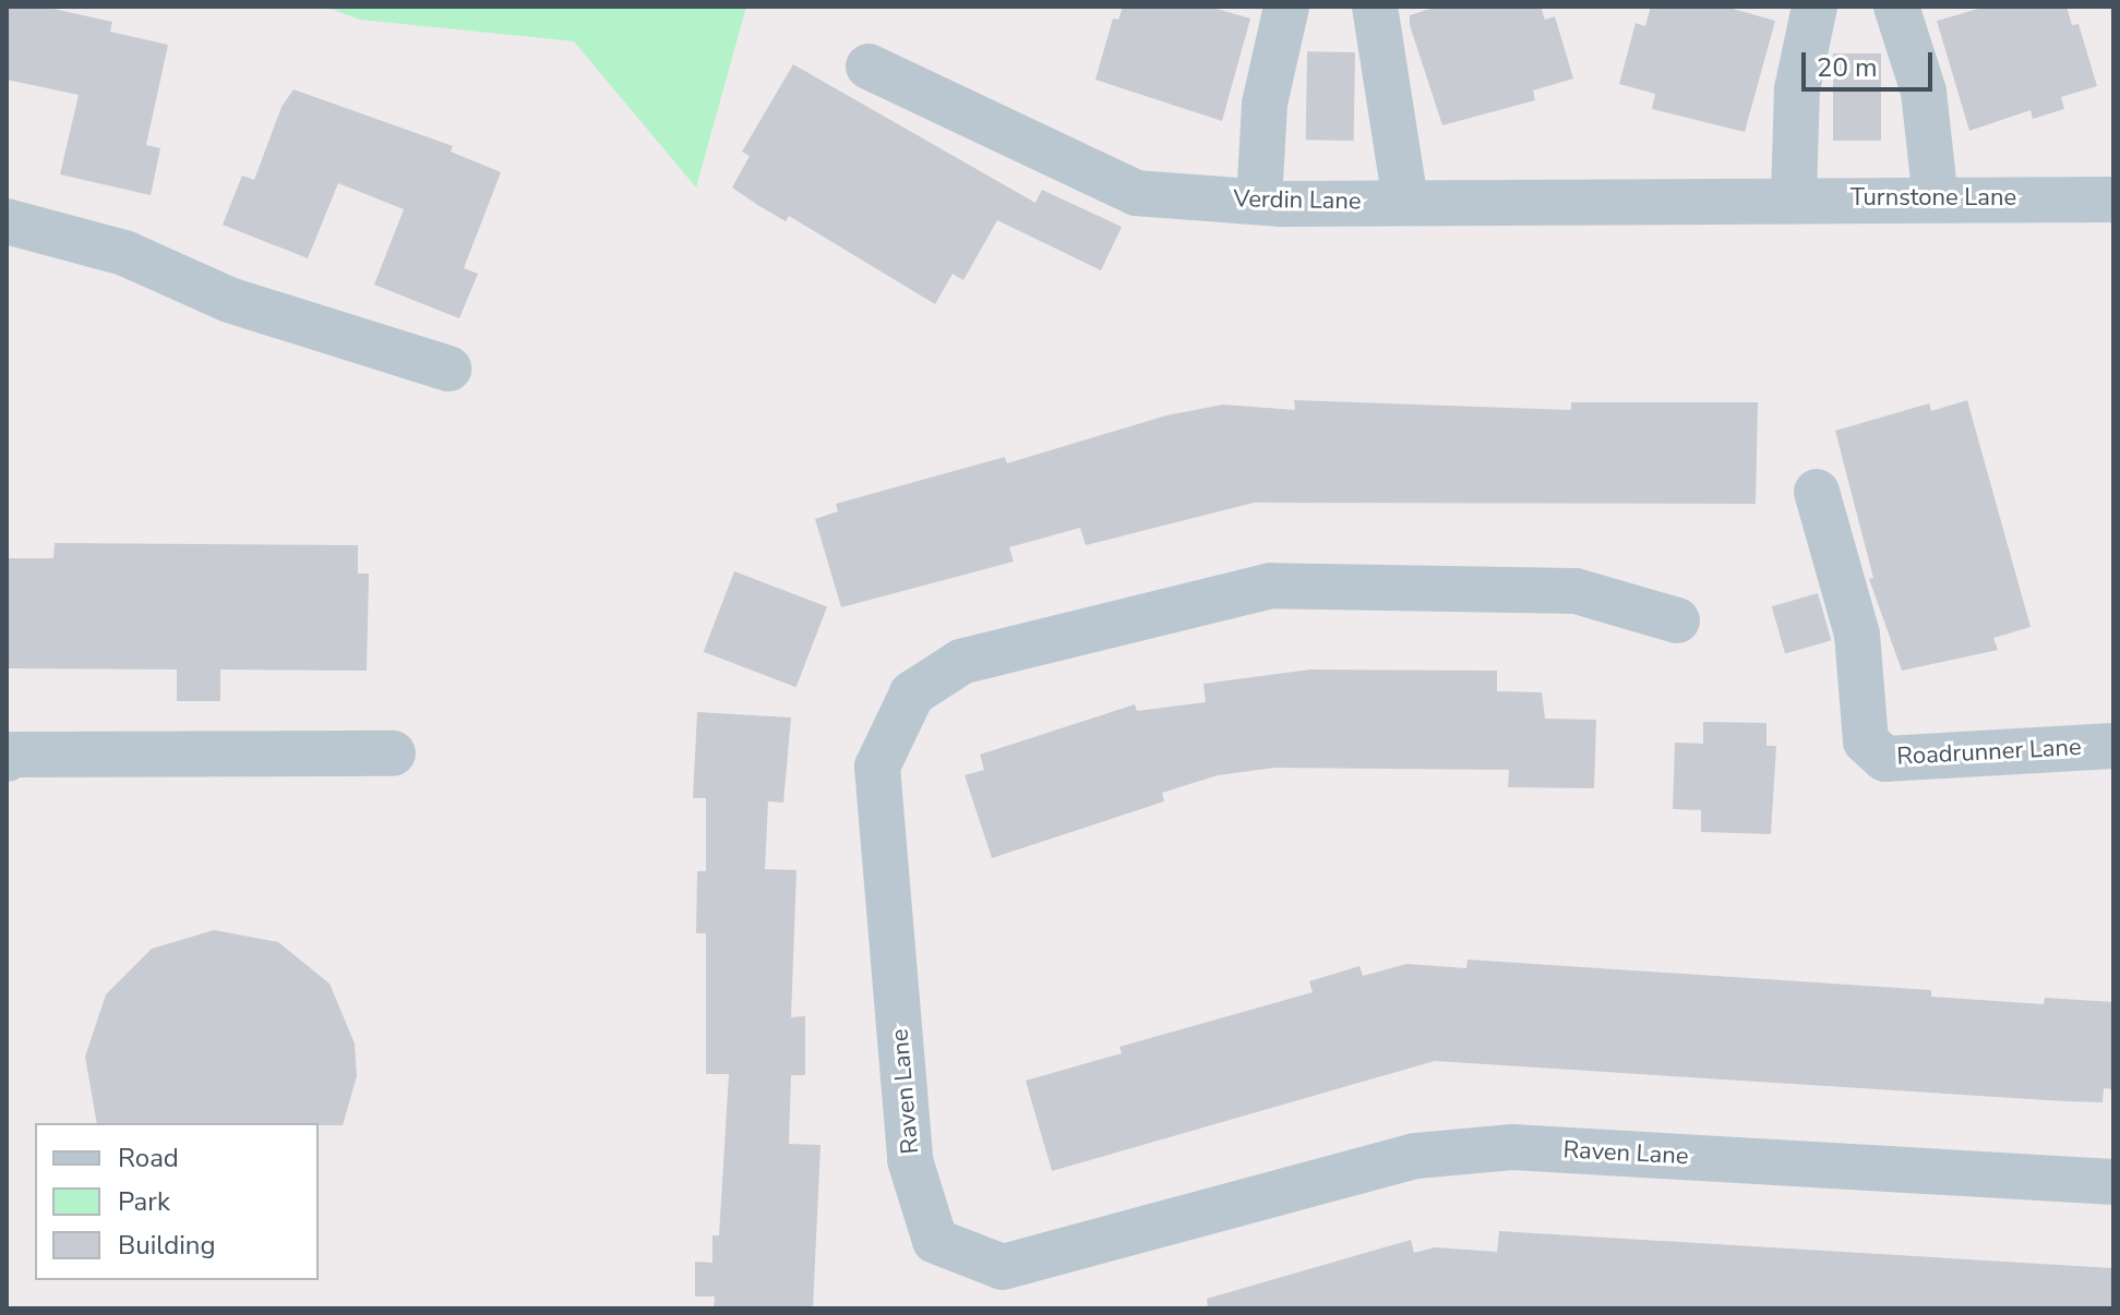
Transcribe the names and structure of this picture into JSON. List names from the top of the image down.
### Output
{
  "streets": {
    "street": [
      "Turnstone Lane",
      "Verdin Lane",
      "Roadrunner Lane",
      "Raven Lane"
    ]
  },
  "crossings": [
    ["Turnstone Lane", "Verdin Lane"]
  ],
  "legend": ["Road", "Park", "Building"],
  "scale_bar": "20 m"
}
